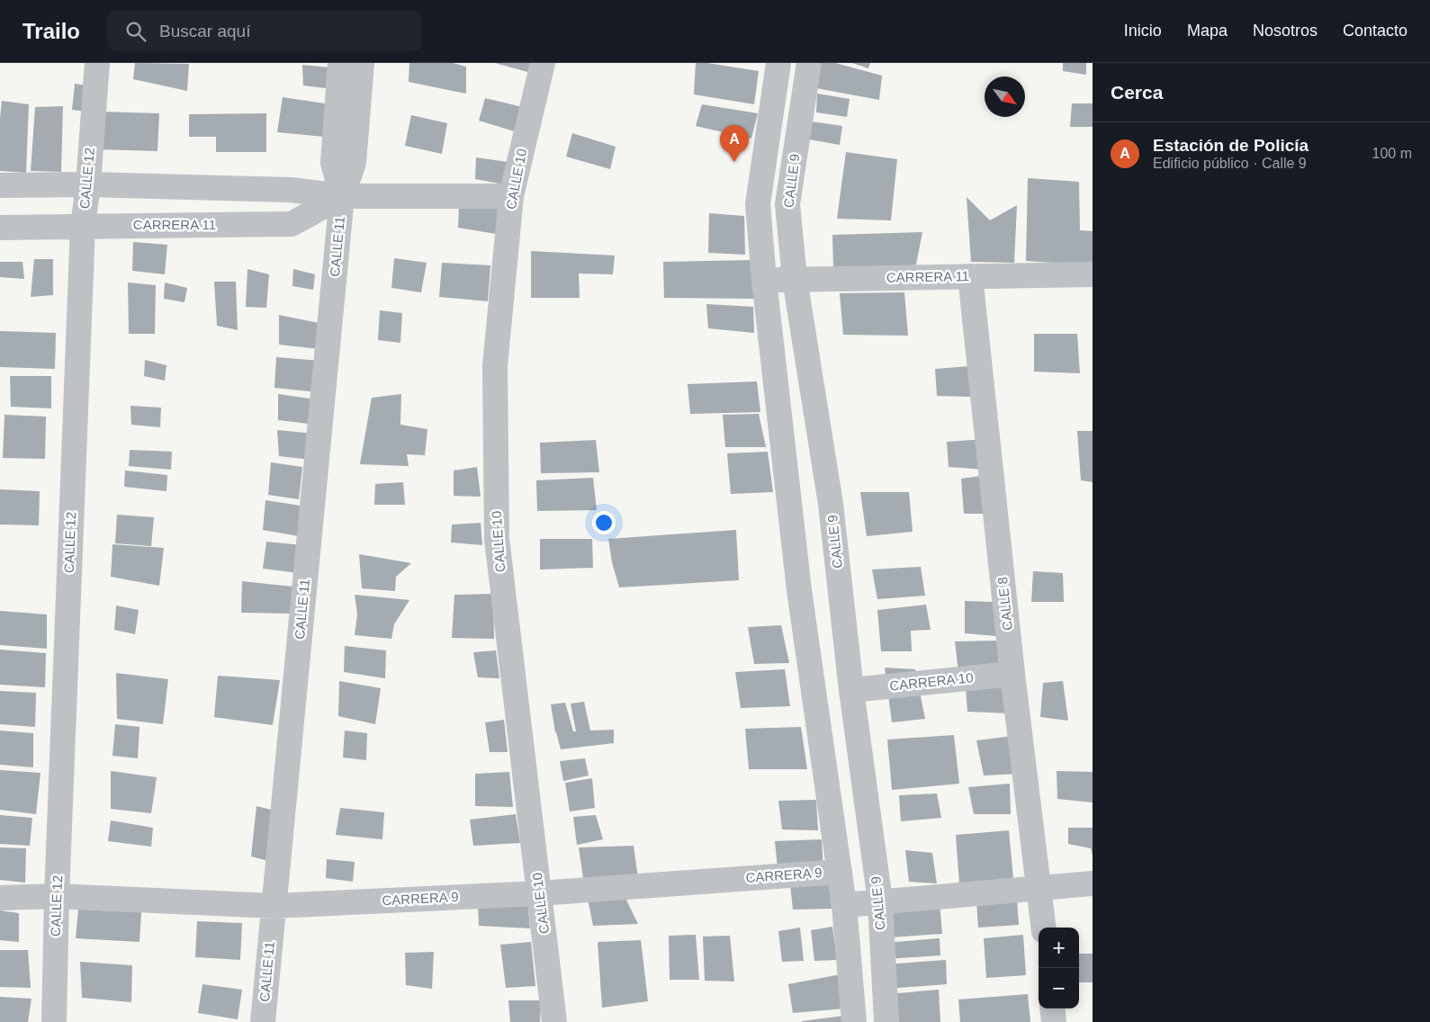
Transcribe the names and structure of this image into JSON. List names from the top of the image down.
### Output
{
  "streets": {
    "street": [
      "CALLE 12",
      "CALLE 10",
      "CALLE 9",
      "CARRERA 11",
      "CALLE 11",
      "CALLE 8",
      "CARRERA 10",
      "CARRERA 9"
    ]
  },
  "crossings": [
    ["CALLE 12", "CARRERA 11"],
    ["CALLE 12", "CARRERA 9"],
    ["CALLE 10", "CARRERA 11"],
    ["CALLE 10", "CARRERA 9"],
    ["CALLE 9", "CARRERA 11"],
    ["CALLE 9", "CARRERA 10"],
    ["CARRERA 11", "CALLE 11"],
    ["CARRERA 11", "CALLE 8"],
    ["CALLE 11", "CARRERA 9"],
    ["CALLE 8", "CARRERA 10"]
  ],
  "north": "bottom right",
  "page": {
    "header": "Trailo",
    "search": "Buscar aquí",
    "nav": [
      "Inicio",
      "Mapa",
      "Nosotros",
      "Contacto"
    ],
    "heading": "Cerca",
    "list": [
      {
        "mark": "A",
        "name": "Estación de Policía",
        "note": "Edificio público · Calle 9",
        "value": "100 m"
      }
    ],
    "pins": "A",
    "map_buttons": ["+", "−"]
  }
}
